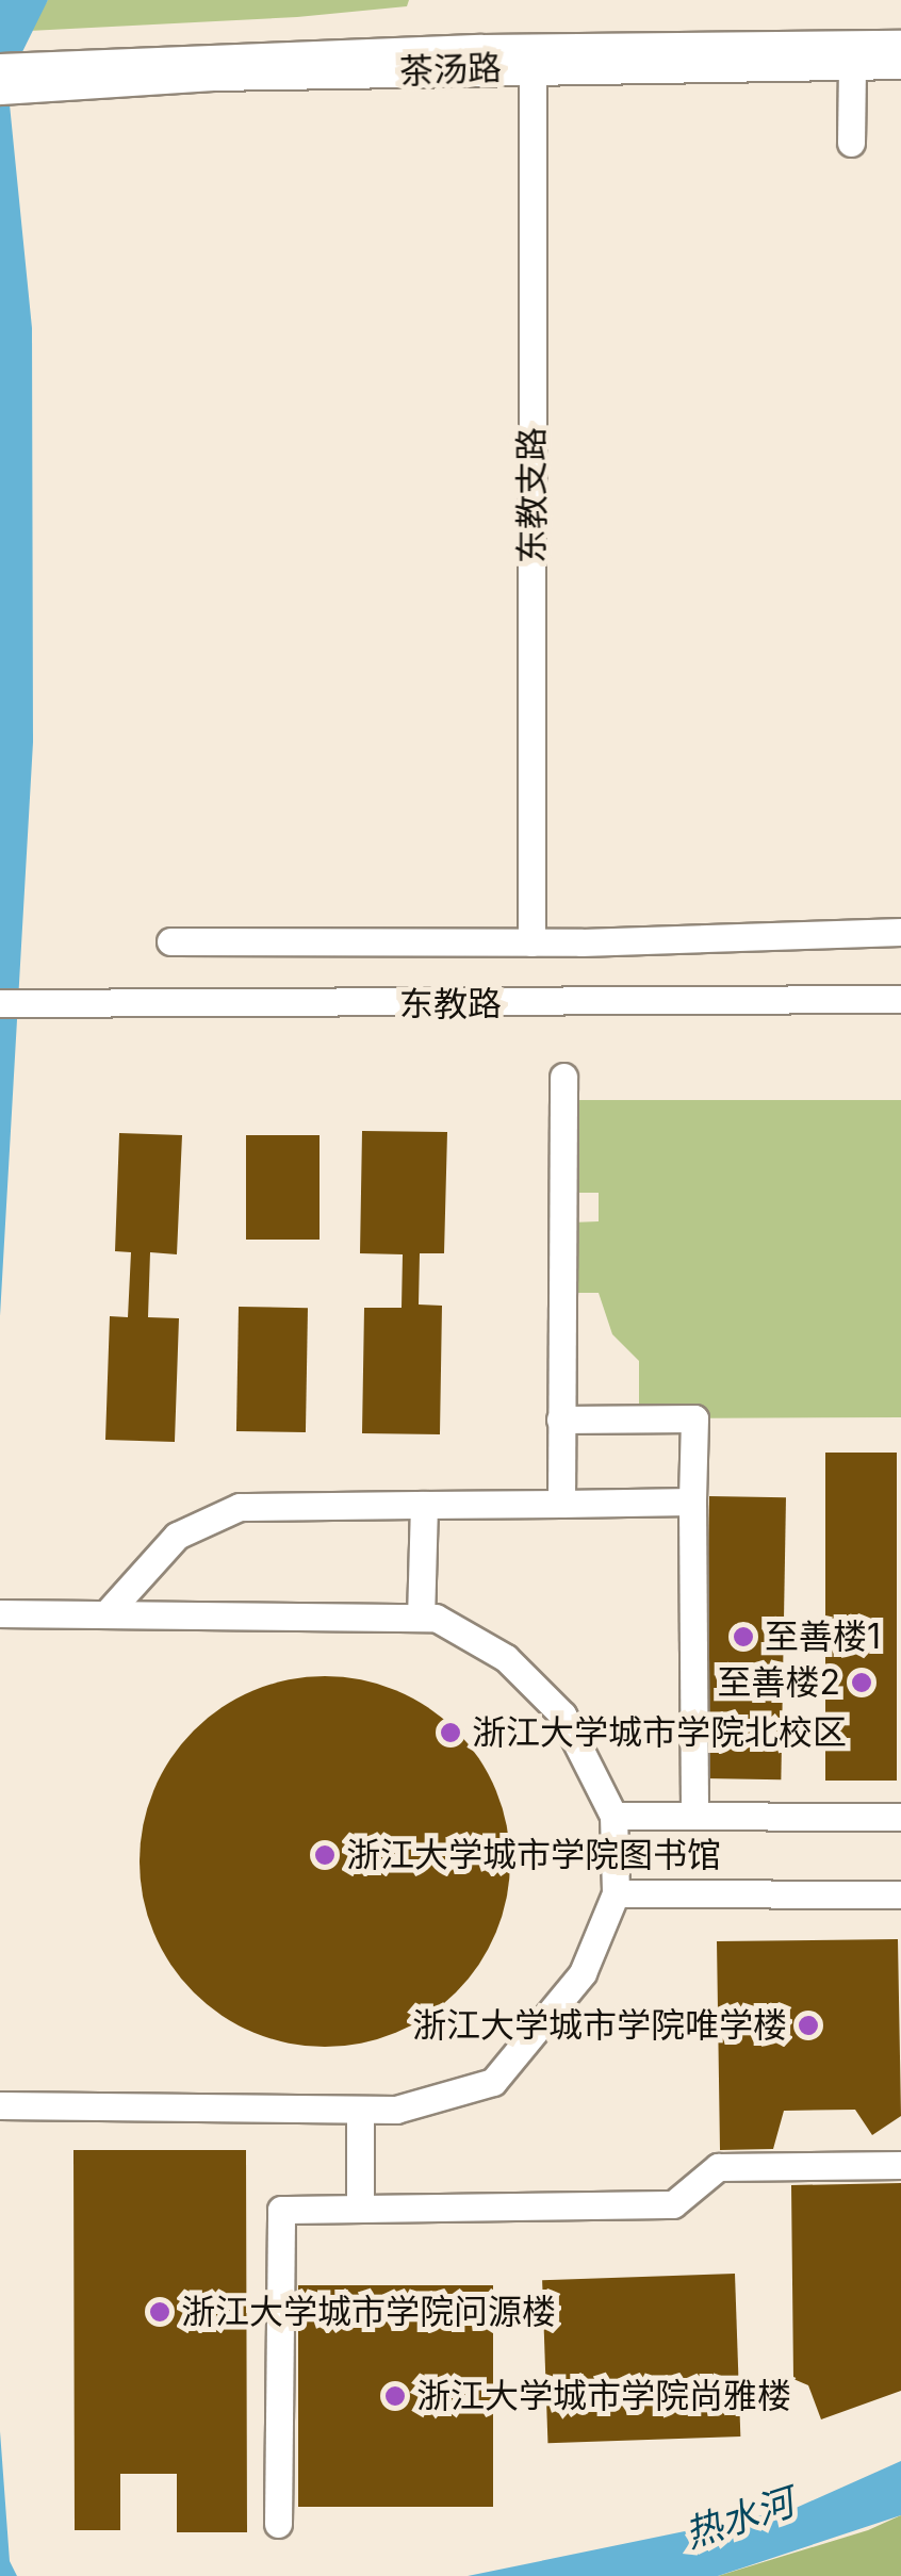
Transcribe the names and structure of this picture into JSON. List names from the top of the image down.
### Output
{
  "streets": {
    "street": ["茶汤路", "东教支路", "东教路"]
  },
  "crossings": [
    ["茶汤路", "东教支路"]
  ],
  "water": ["热水河"],
  "places": [
    "至善楼1",
    "至善楼2",
    "浙江大学城市学院北校区",
    "浙江大学城市学院图书馆",
    "浙江大学城市学院唯学楼",
    "浙江大学城市学院问源楼",
    "浙江大学城市学院尚雅楼"
  ]
}
